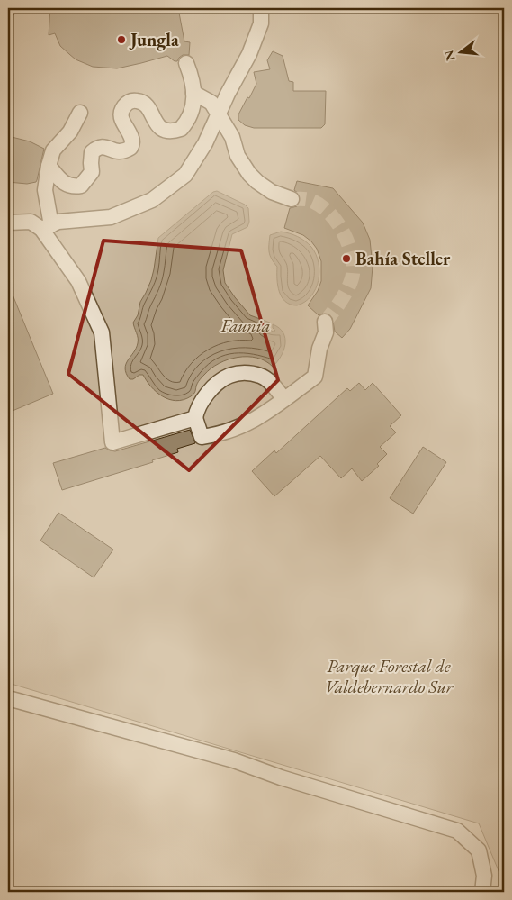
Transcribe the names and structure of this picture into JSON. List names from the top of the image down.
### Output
{
  "parks": ["Faunia", "Parque Forestal de Valdebernardo Sur"],
  "places": ["Jungla", "Bahía Steller"],
  "north": "left"
}
